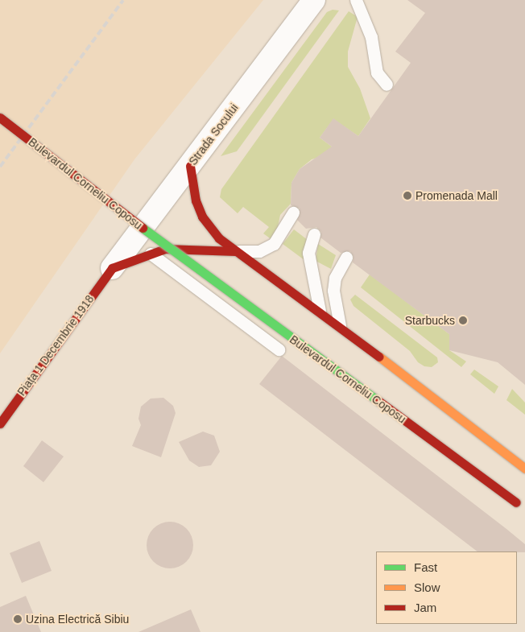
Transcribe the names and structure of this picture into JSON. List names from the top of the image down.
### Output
{
  "streets": {
    "street": ["Strada Socului", "Bulevardul Corneliu Coposu", "Piața 1 Decembrie 1918"]
  },
  "crossings": [
    ["Strada Socului", "Piața 1 Decembrie 1918"]
  ],
  "places": ["Promenada Mall", "Starbucks", "Uzina Electrică Sibiu"],
  "legend": ["Fast", "Slow", "Jam"]
}
